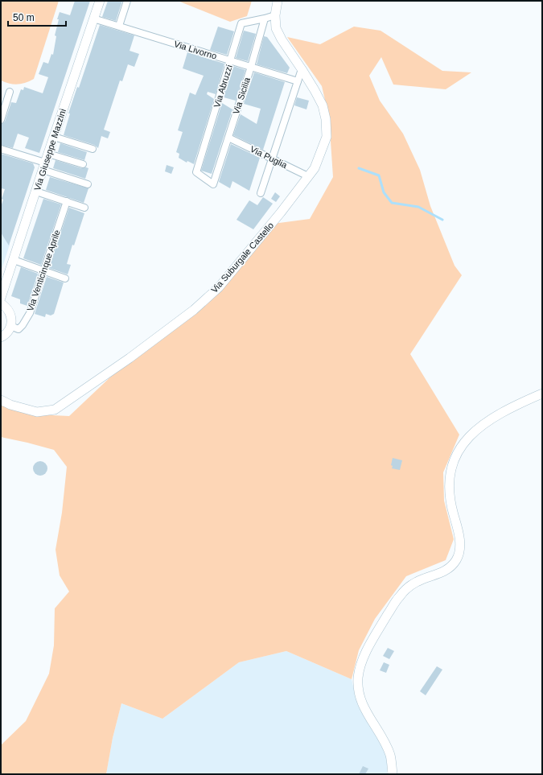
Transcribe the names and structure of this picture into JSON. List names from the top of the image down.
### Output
{
  "streets": {
    "street": [
      "Via Livorno",
      "Via Abruzzi",
      "Via Sicilia",
      "Via Giuseppe Mazzini",
      "Via Puglia",
      "Via Suburgale Castello",
      "Via Venticinque Aprile"
    ]
  },
  "crossings": [
    ["Via Livorno", "Via Abruzzi"],
    ["Via Livorno", "Via Sicilia"],
    ["Via Livorno", "Via Giuseppe Mazzini"],
    ["Via Abruzzi", "Via Sicilia"],
    ["Via Sicilia", "Via Puglia"],
    ["Via Puglia", "Via Suburgale Castello"]
  ],
  "scale_bar": "50 m"
}
